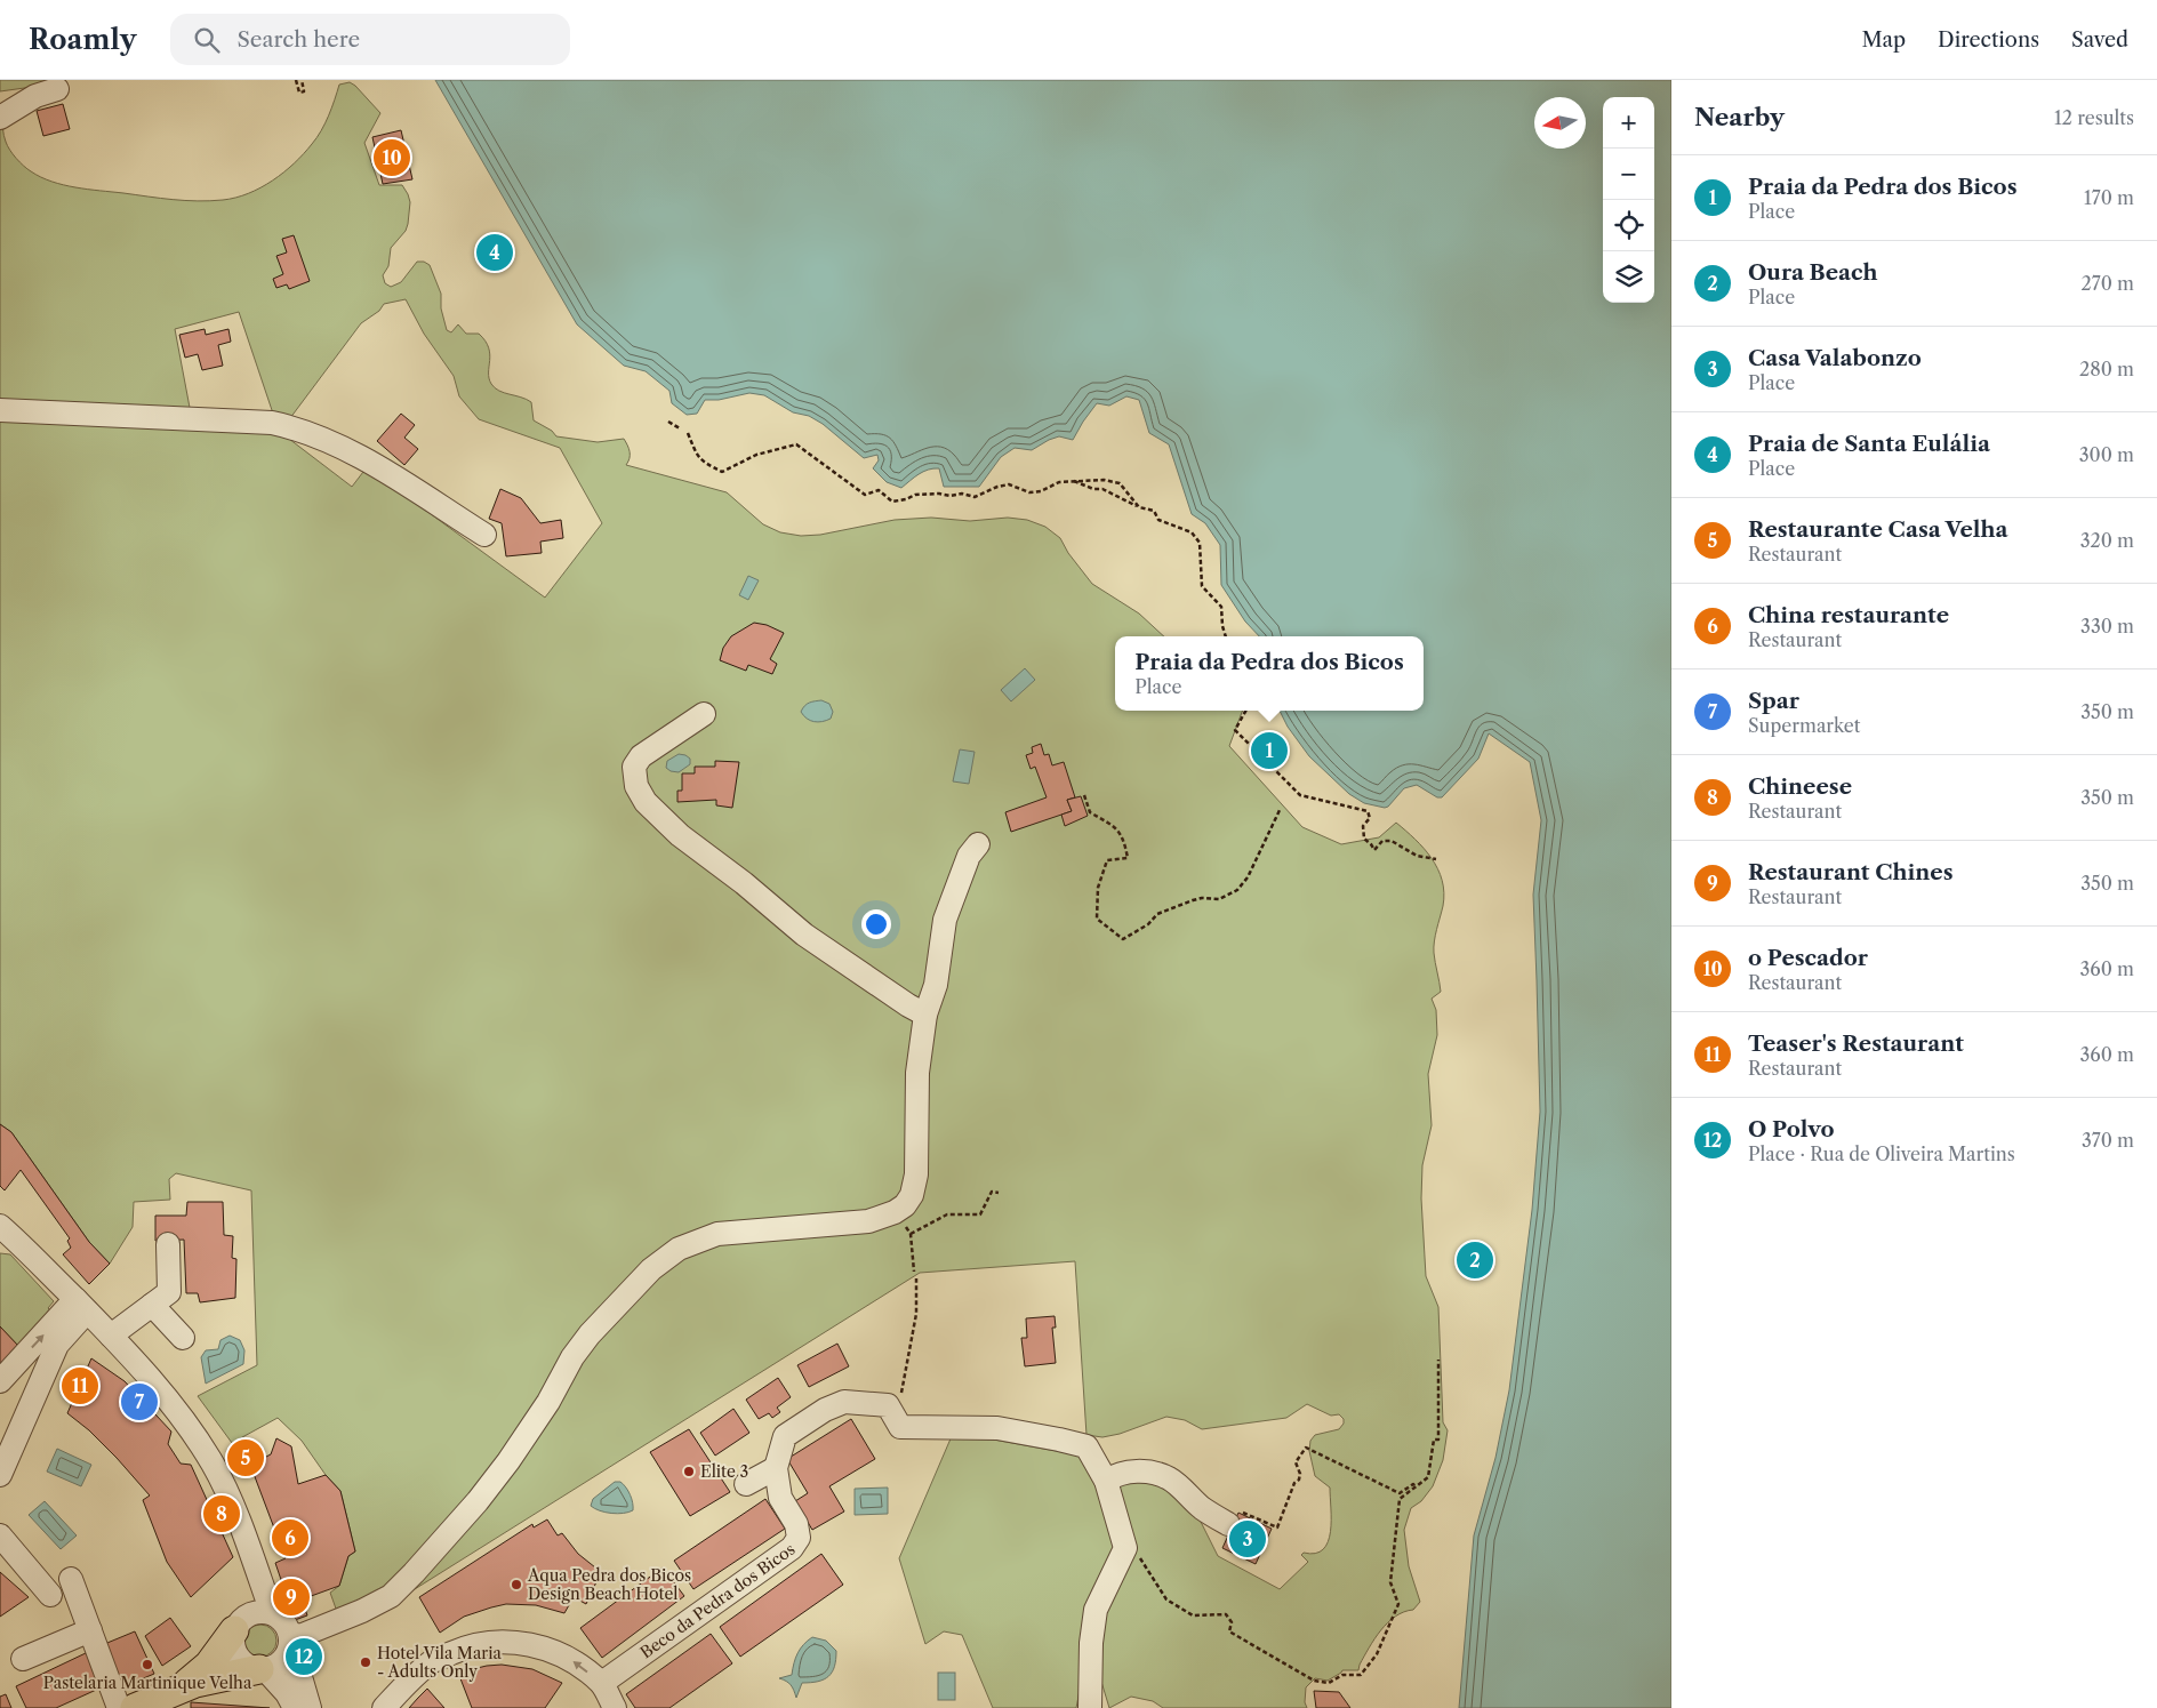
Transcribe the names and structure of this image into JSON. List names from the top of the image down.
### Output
{
  "streets": {
    "street": ["Beco da Pedra dos Bicos"]
  },
  "places": [
    "Elite 3",
    "Aqua Pedra dos Bicos Design Beach Hotel",
    "Hotel Vila Maria - Adults Only",
    "Pastelaria Martinique Velha"
  ],
  "north": "left",
  "page": {
    "header": "Roamly",
    "search": "Search here",
    "nav": ["Map", "Directions", "Saved"],
    "heading": ["Nearby", "12 results"],
    "map_buttons": ["+", "−"],
    "pins": [
      "10",
      "4",
      "1",
      "2",
      "11",
      "7",
      "5",
      "8",
      "6",
      "3",
      "9",
      "12"
    ],
    "list": [
      {
        "mark": "1",
        "name": "Praia da Pedra dos Bicos",
        "note": "Place",
        "value": "170 m"
      },
      {
        "mark": "2",
        "name": "Oura Beach",
        "note": "Place",
        "value": "270 m"
      },
      {
        "mark": "3",
        "name": "Casa Valabonzo",
        "note": "Place",
        "value": "280 m"
      },
      {
        "mark": "4",
        "name": "Praia de Santa Eulália",
        "note": "Place",
        "value": "300 m"
      },
      {
        "mark": "5",
        "name": "Restaurante Casa Velha",
        "note": "Restaurant",
        "value": "320 m"
      },
      {
        "mark": "6",
        "name": "China restaurante",
        "note": "Restaurant",
        "value": "330 m"
      },
      {
        "mark": "7",
        "name": "Spar",
        "note": "Supermarket",
        "value": "350 m"
      },
      {
        "mark": "8",
        "name": "Chineese",
        "note": "Restaurant",
        "value": "350 m"
      },
      {
        "mark": "9",
        "name": "Restaurant Chines",
        "note": "Restaurant",
        "value": "350 m"
      },
      {
        "mark": "10",
        "name": "o Pescador",
        "note": "Restaurant",
        "value": "360 m"
      },
      {
        "mark": "11",
        "name": "Teaser's Restaurant",
        "note": "Restaurant",
        "value": "360 m"
      },
      {
        "mark": "12",
        "name": "O Polvo",
        "note": "Place · Rua de Oliveira Martins",
        "value": "370 m"
      }
    ],
    "popup": ["Praia da Pedra dos Bicos", "Place"]
  }
}
